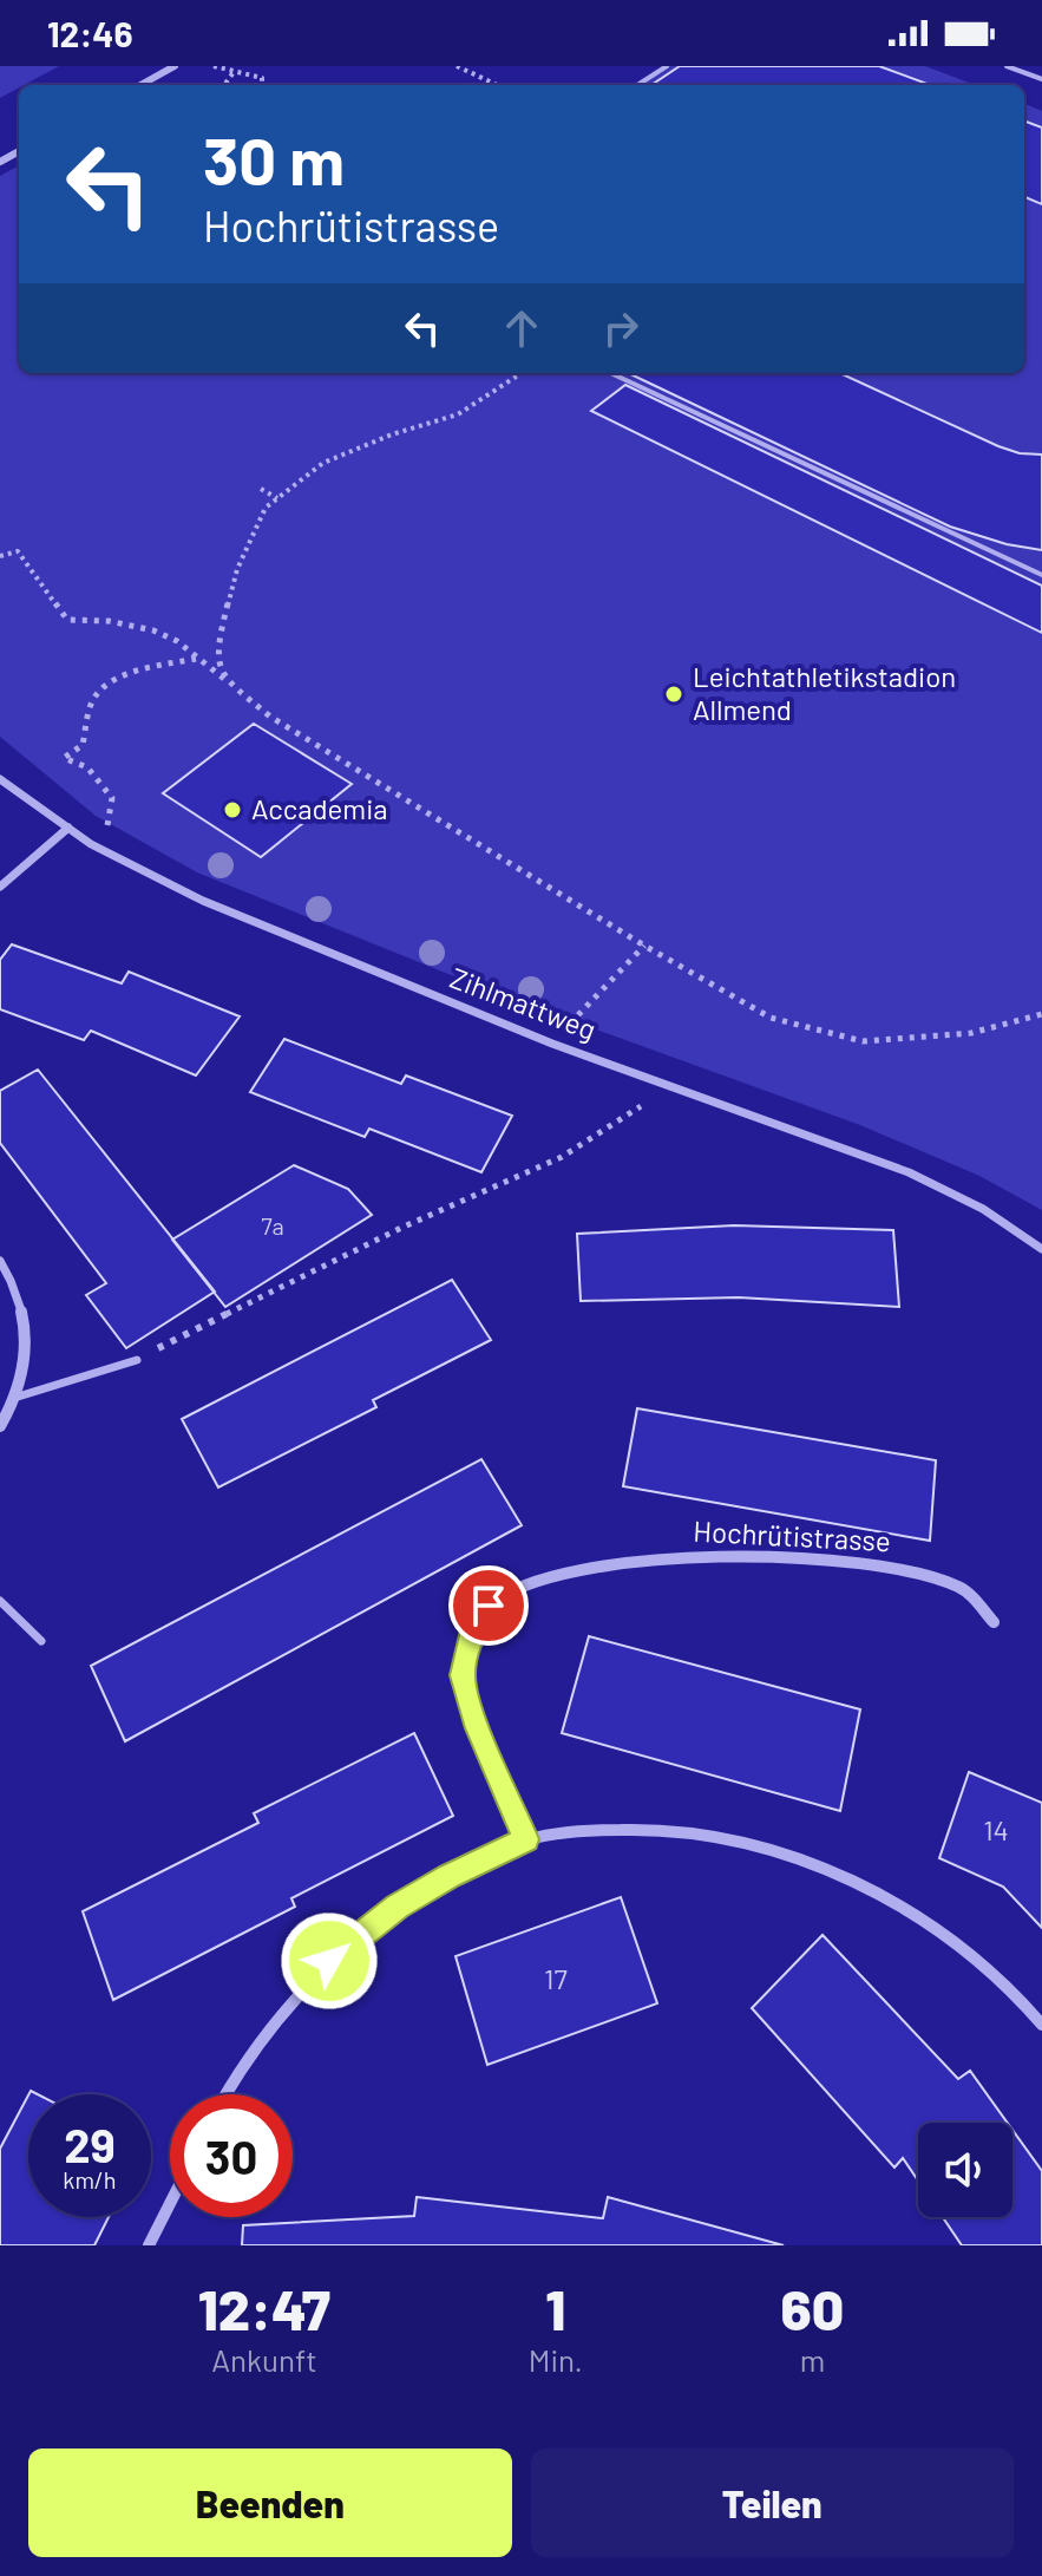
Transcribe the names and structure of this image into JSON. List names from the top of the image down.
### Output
{
  "streets": {
    "street": ["Zihlmattweg", "Hochrütistrasse"]
  },
  "places": ["Leichtathletikstadion Allmend", "Accademia"],
  "house_numbers": ["7a", "14", "17"],
  "page": {
    "status": "12:46",
    "turn": ["30 m", "Hochrütistrasse"],
    "speed": "29 km/h",
    "limit": "30",
    "eta": [
      "12:47",
      "Ankunft",
      "1",
      "Min.",
      "60",
      "m"
    ],
    "buttons": ["Beenden", "Teilen"]
  }
}
